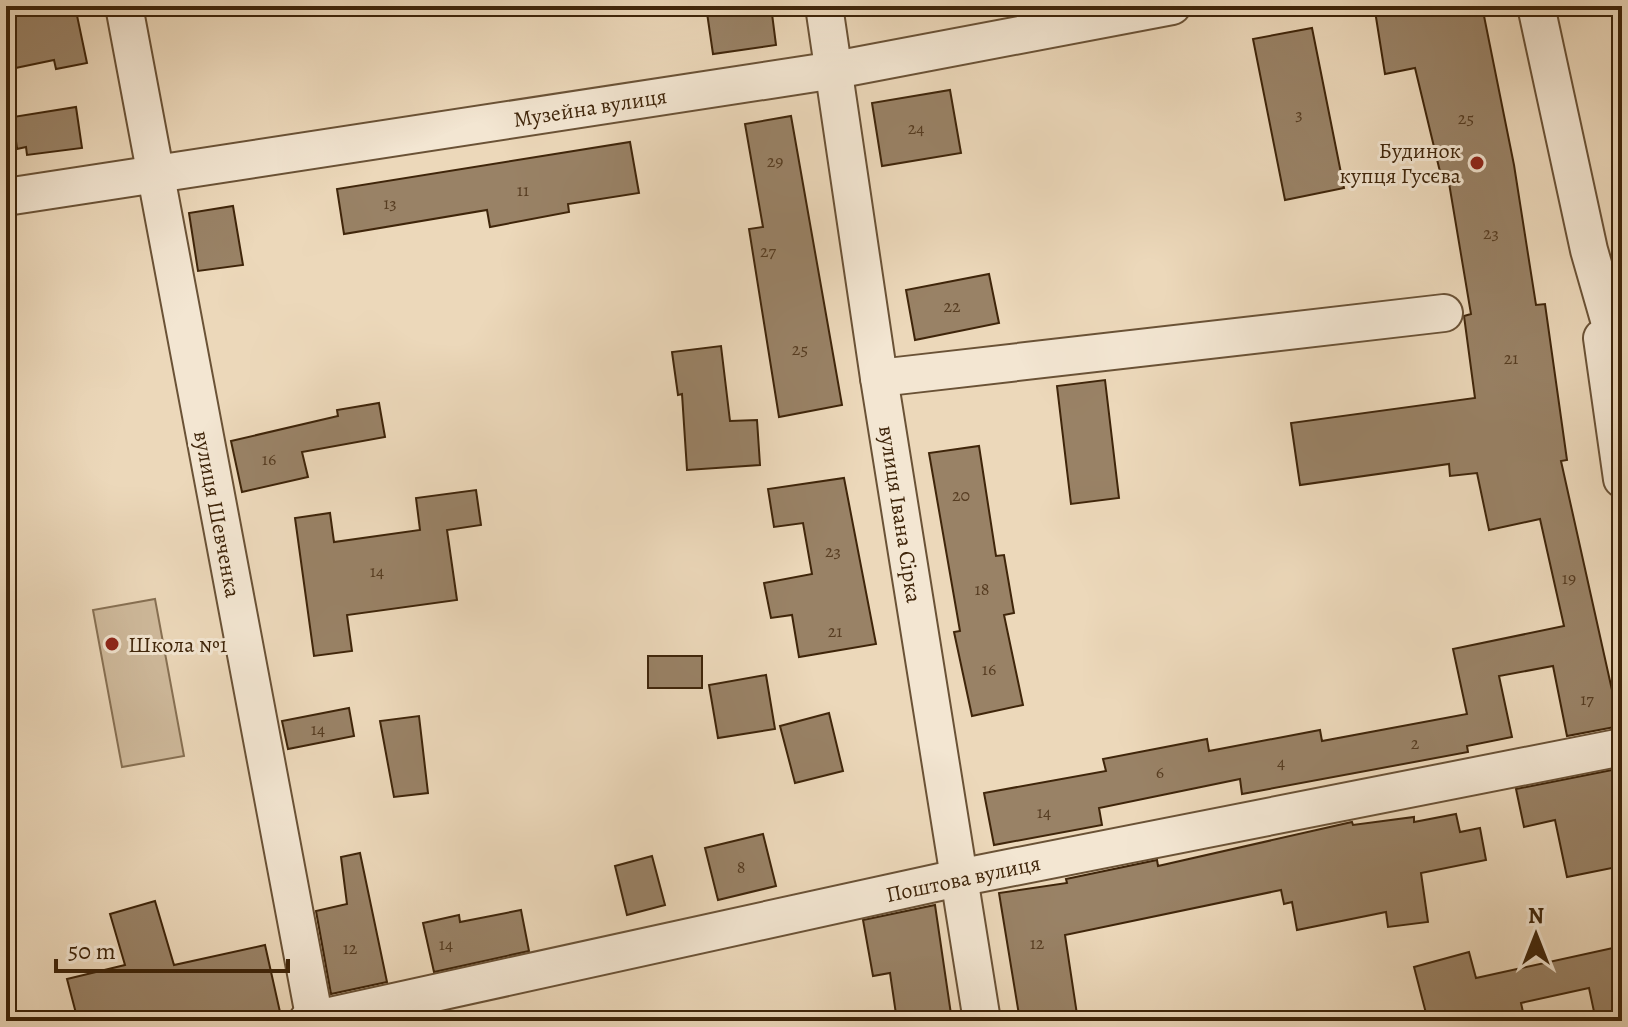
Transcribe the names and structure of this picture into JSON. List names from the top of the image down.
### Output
{
  "streets": {
    "street": [
      "Музейна вулиця",
      "вулиця Шевченка",
      "вулиця Івана Сірка",
      "Поштова вулиця"
    ]
  },
  "crossings": [
    ["Музейна вулиця", "вулиця Шевченка"],
    ["Музейна вулиця", "вулиця Івана Сірка"],
    ["вулиця Шевченка", "Поштова вулиця"],
    ["вулиця Івана Сірка", "Поштова вулиця"]
  ],
  "places": ["Будинок купця Гусєва", "Школа №1"],
  "house_numbers": [
    "3",
    "25",
    "24",
    "29",
    "11",
    "13",
    "23",
    "27",
    "22",
    "25",
    "21",
    "16",
    "20",
    "23",
    "14",
    "19",
    "18",
    "21",
    "16",
    "17",
    "14",
    "2",
    "4",
    "6",
    "14",
    "8",
    "12",
    "14",
    "12"
  ],
  "scale_bar": "50 m",
  "north": "top"
}
